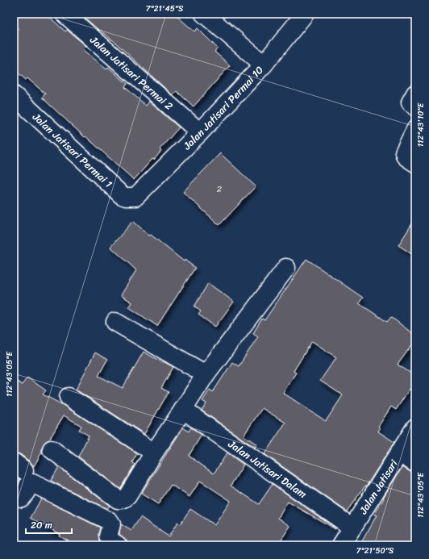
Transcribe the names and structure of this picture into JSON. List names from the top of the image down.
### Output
{
  "streets": {
    "street": [
      "Jalan Jatisari Permai 2",
      "Jalan Jatisari Permai 10",
      "Jalan Jatisari Permai 1",
      "Jalan Jatisari Dalam",
      "Jalan Jatisari"
    ]
  },
  "crossings": [
    ["Jalan Jatisari Permai 2", "Jalan Jatisari Permai 10"],
    ["Jalan Jatisari Permai 10", "Jalan Jatisari Permai 1"],
    ["Jalan Jatisari Dalam", "Jalan Jatisari"]
  ],
  "house_numbers": ["2"],
  "scale_bar": "20 m",
  "coordinates": [
    "7°21'45\"S",
    "112°43'10\"E",
    "112°43'05\"E",
    "7°21'50\"S"
  ]
}
